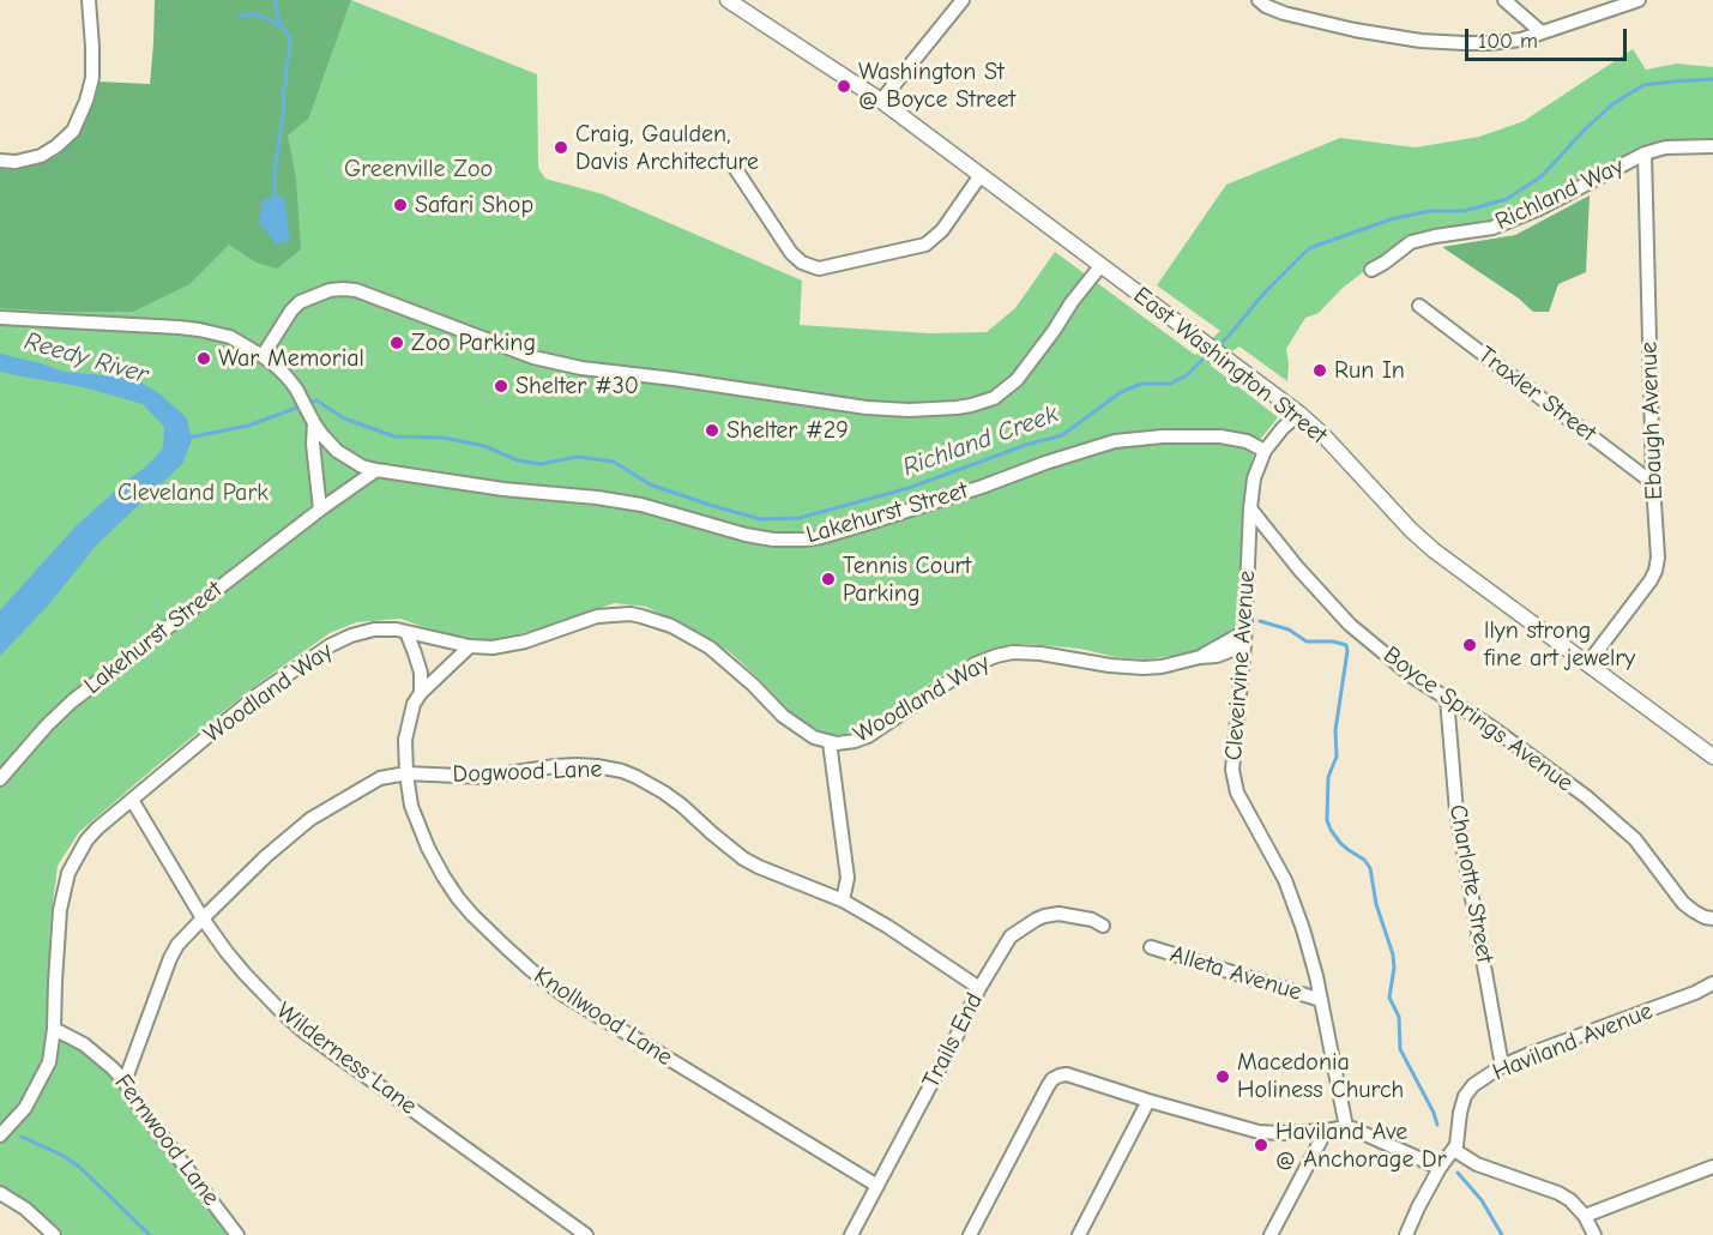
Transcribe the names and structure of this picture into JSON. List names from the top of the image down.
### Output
{
  "streets": {
    "street": [
      "Richland Way",
      "East Washington Street",
      "Traxler Street",
      "Ebaugh Avenue",
      "Lakehurst Street",
      "Cleveirvine Avenue",
      "Woodland Way",
      "Boyce Springs Avenue",
      "Dogwood Lane",
      "Charlotte Street",
      "Alleta Avenue",
      "Knollwood Lane",
      "Trails End",
      "Haviland Avenue",
      "Wilderness Lane",
      "Fernwood Lane"
    ]
  },
  "crossings": [
    ["Richland Way", "Ebaugh Avenue"],
    ["East Washington Street", "Ebaugh Avenue"],
    ["East Washington Street", "Cleveirvine Avenue"],
    ["Traxler Street", "Ebaugh Avenue"],
    ["Lakehurst Street", "Cleveirvine Avenue"],
    ["Cleveirvine Avenue", "Woodland Way"],
    ["Cleveirvine Avenue", "Boyce Springs Avenue"],
    ["Cleveirvine Avenue", "Alleta Avenue"],
    ["Woodland Way", "Knollwood Lane"],
    ["Woodland Way", "Wilderness Lane"],
    ["Woodland Way", "Fernwood Lane"],
    ["Boyce Springs Avenue", "Charlotte Street"],
    ["Dogwood Lane", "Knollwood Lane"],
    ["Dogwood Lane", "Trails End"],
    ["Dogwood Lane", "Wilderness Lane"],
    ["Dogwood Lane", "Fernwood Lane"],
    ["Charlotte Street", "Haviland Avenue"],
    ["Knollwood Lane", "Trails End"]
  ],
  "water": ["Reedy River", "Richland Creek"],
  "parks": ["Greenville Zoo", "Cleveland Park"],
  "places": [
    "Washington St @ Boyce Street",
    "Craig, Gaulden, Davis Architecture",
    "Safari Shop",
    "Zoo Parking",
    "War Memorial",
    "Run In",
    "Shelter #30",
    "Shelter #29",
    "Tennis Court Parking",
    "llyn strong fine art jewelry",
    "Macedonia Holiness Church",
    "Haviland Ave @ Anchorage Dr"
  ],
  "scale_bar": "100 m"
}
